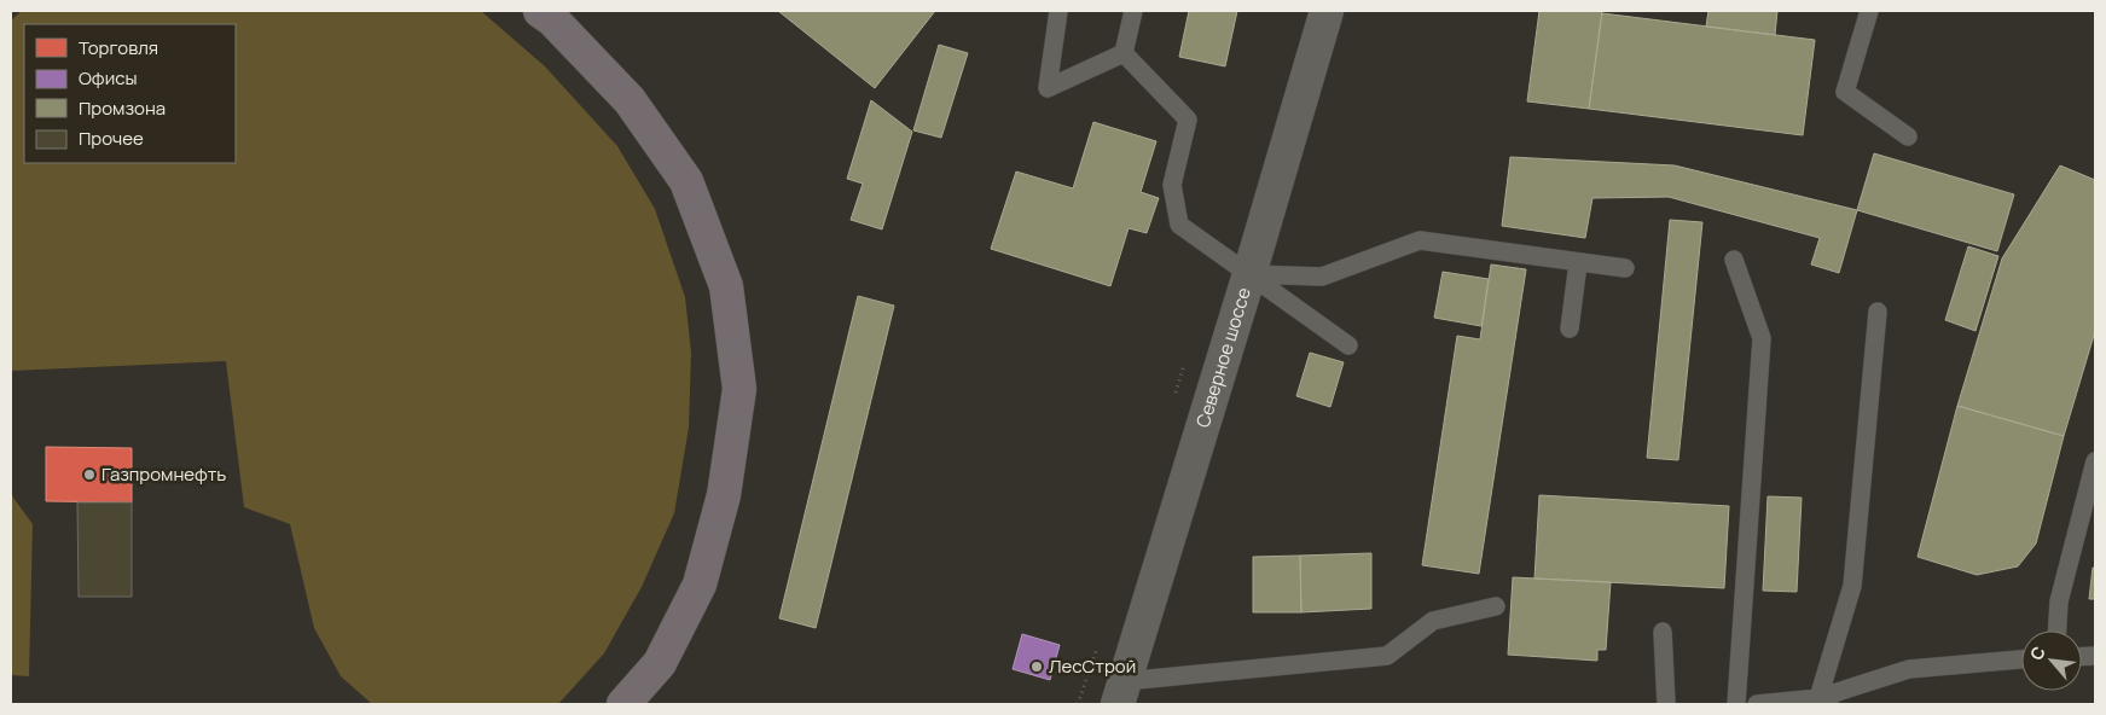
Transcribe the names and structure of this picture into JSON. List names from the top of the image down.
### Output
{
  "streets": {
    "street": ["Северное шоссе"]
  },
  "places": ["Газпромнефть", "ЛесСтрой"],
  "legend": [
    "Торговля",
    "Офисы",
    "Промзона",
    "Прочее"
  ],
  "north": "top left"
}
